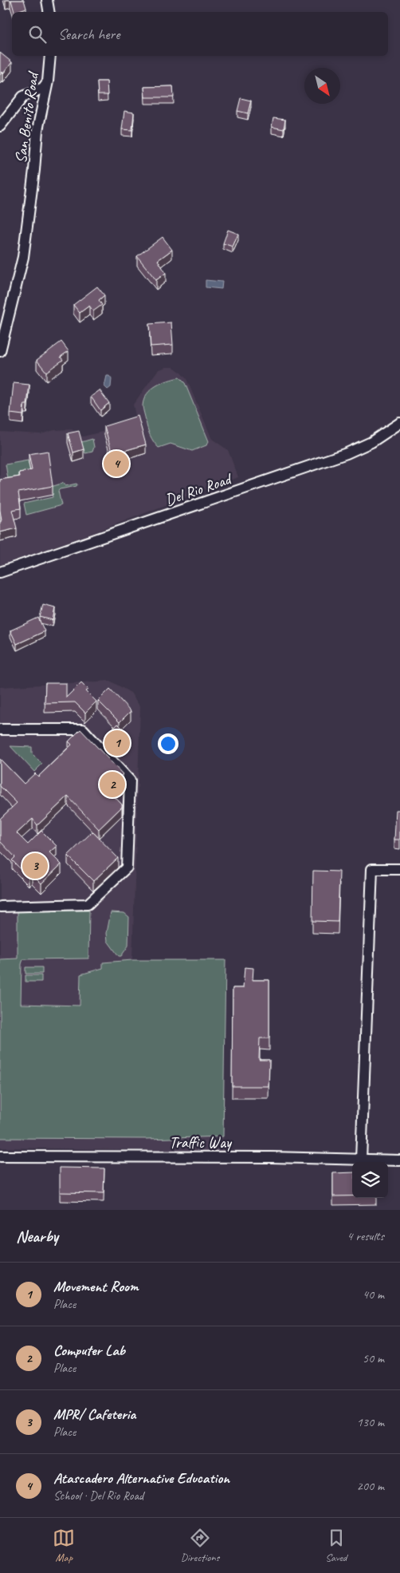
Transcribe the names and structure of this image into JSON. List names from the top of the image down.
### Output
{
  "streets": {
    "street": ["San Benito Road", "Del Rio Road", "Traffic Way"]
  },
  "north": "bottom right",
  "page": {
    "search": "Search here",
    "pins": [
      "4",
      "1",
      "2",
      "3"
    ],
    "heading": ["Nearby", "4 results"],
    "list": [
      {
        "mark": "1",
        "name": "Movement Room",
        "note": "Place",
        "value": "40 m"
      },
      {
        "mark": "2",
        "name": "Computer Lab",
        "note": "Place",
        "value": "50 m"
      },
      {
        "mark": "3",
        "name": "MPR/ Cafeteria",
        "note": "Place",
        "value": "130 m"
      },
      {
        "mark": "4",
        "name": "Atascadero Alternative Education",
        "note": "School · Del Rio Road",
        "value": "200 m"
      }
    ],
    "nav": ["Map", "Directions", "Saved"]
  }
}
